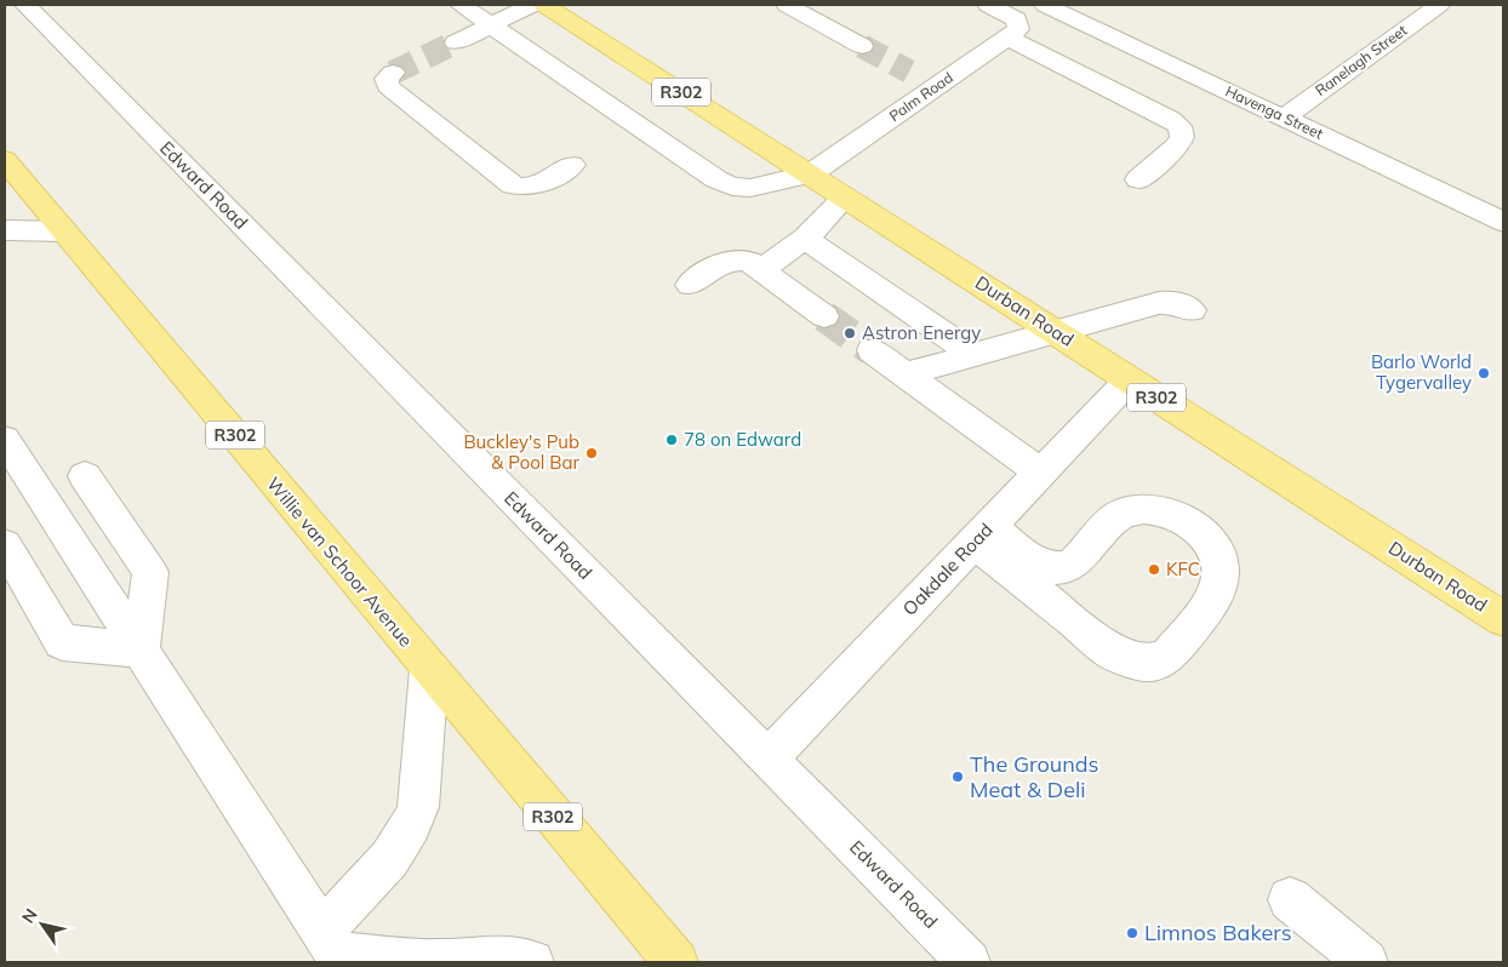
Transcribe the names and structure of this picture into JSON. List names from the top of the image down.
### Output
{
  "streets": {
    "main road": ["R302", "Durban Road", "Willie van Schoor Avenue"],
    "street": [
      "Ranelagh Street",
      "Palm Road",
      "Havenga Street",
      "Edward Road",
      "Oakdale Road"
    ]
  },
  "crossings": [
    ["Ranelagh Street", "Havenga Street"],
    ["Palm Road", "Durban Road"],
    ["Edward Road", "Oakdale Road"],
    ["Durban Road", "Oakdale Road"]
  ],
  "places": [
    "Astron Energy",
    "Barlo World Tygervalley",
    "78 on Edward",
    "Buckley's Pub & Pool Bar",
    "KFC",
    "The Grounds Meat & Deli",
    "Limnos Bakers"
  ],
  "north": "top left"
}
